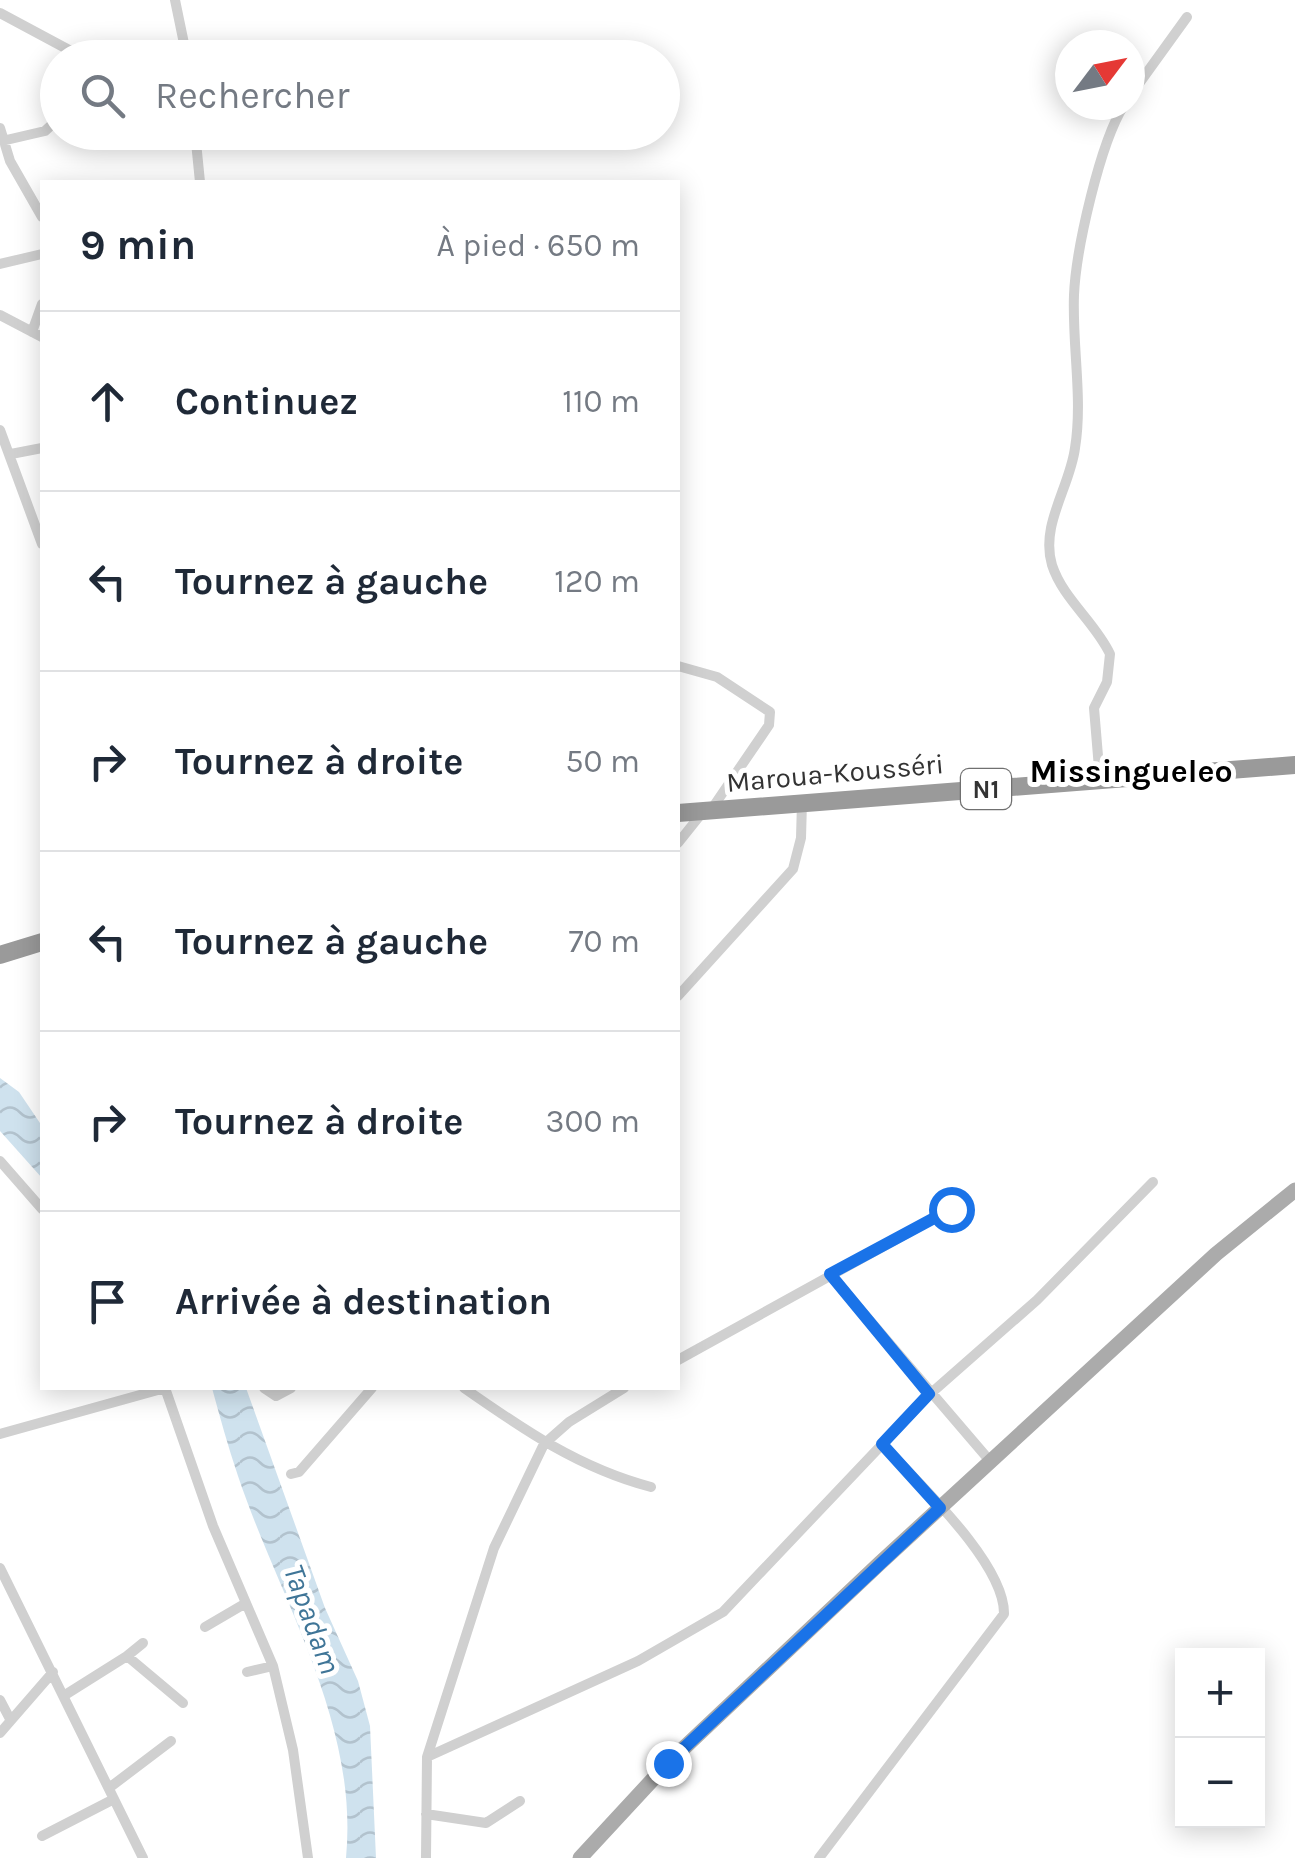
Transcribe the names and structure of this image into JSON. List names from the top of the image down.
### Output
{
  "streets": {
    "highway": ["Maroua-Kousséri", "N1"]
  },
  "districts": ["Missingueleo"],
  "water": ["Tapadam"],
  "north": "top right",
  "page": {
    "search": "Rechercher",
    "heading": ["9 min", "À pied · 650 m"],
    "list": [
      ["Continuez", "110 m"],
      ["Tournez à gauche", "120 m"],
      ["Tournez à droite", "50 m"],
      ["Tournez à gauche", "70 m"],
      ["Tournez à droite", "300 m"],
      "Arrivée à destination"
    ],
    "map_buttons": ["+", "−"]
  }
}
